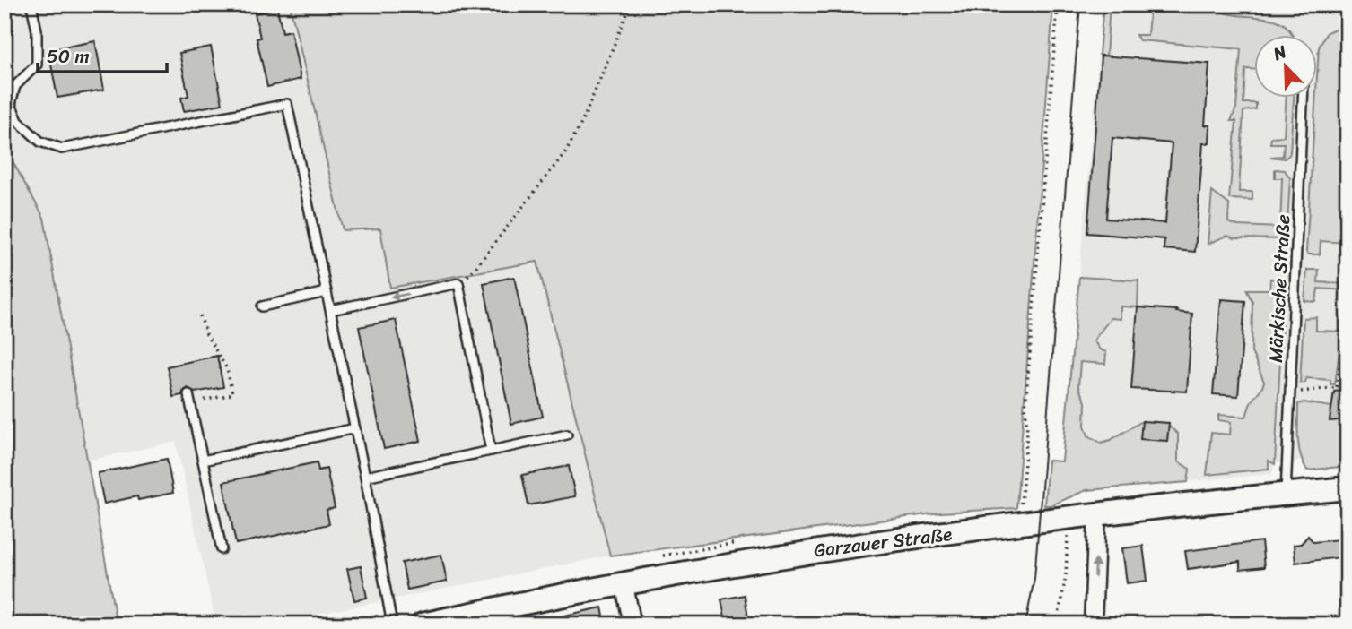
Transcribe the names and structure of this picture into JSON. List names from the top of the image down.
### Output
{
  "streets": {
    "street": ["Garzauer Straße"],
    "lane": ["Märkische Straße"]
  },
  "crossings": [
    ["Märkische Straße", "Garzauer Straße"]
  ],
  "scale_bar": "50 m",
  "north": "top left"
}
